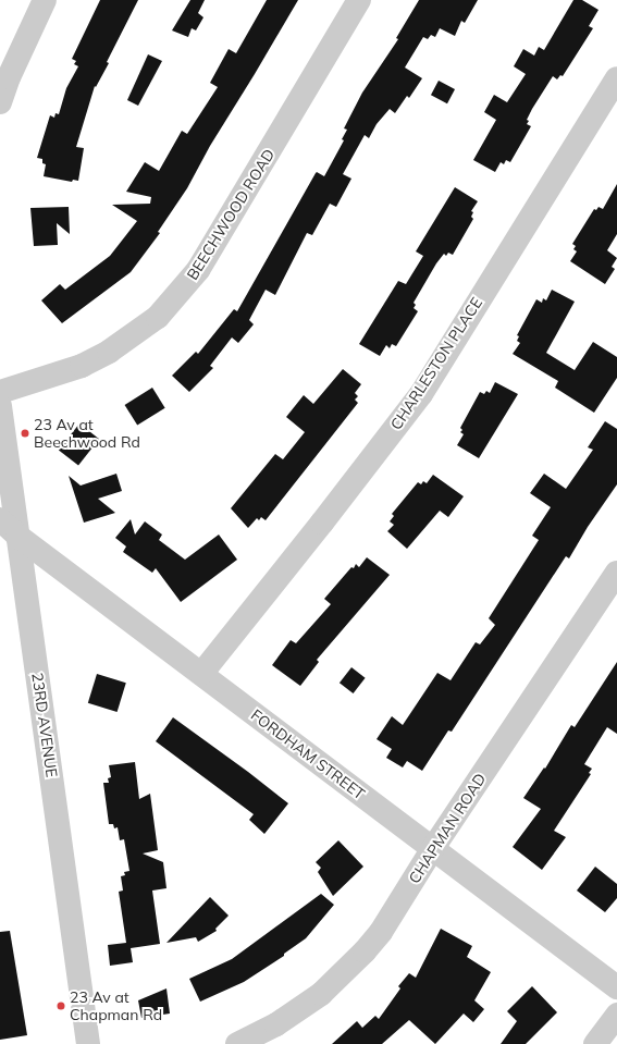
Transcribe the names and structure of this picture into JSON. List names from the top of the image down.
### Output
{
  "streets": {
    "street": [
      "BEECHWOOD ROAD",
      "CHARLESTON PLACE",
      "23RD AVENUE",
      "FORDHAM STREET",
      "CHAPMAN ROAD"
    ]
  },
  "crossings": [
    ["CHARLESTON PLACE", "FORDHAM STREET"],
    ["23RD AVENUE", "FORDHAM STREET"],
    ["FORDHAM STREET", "CHAPMAN ROAD"]
  ],
  "places": ["23 Av at Beechwood Rd", "23 Av at Chapman Rd"]
}
